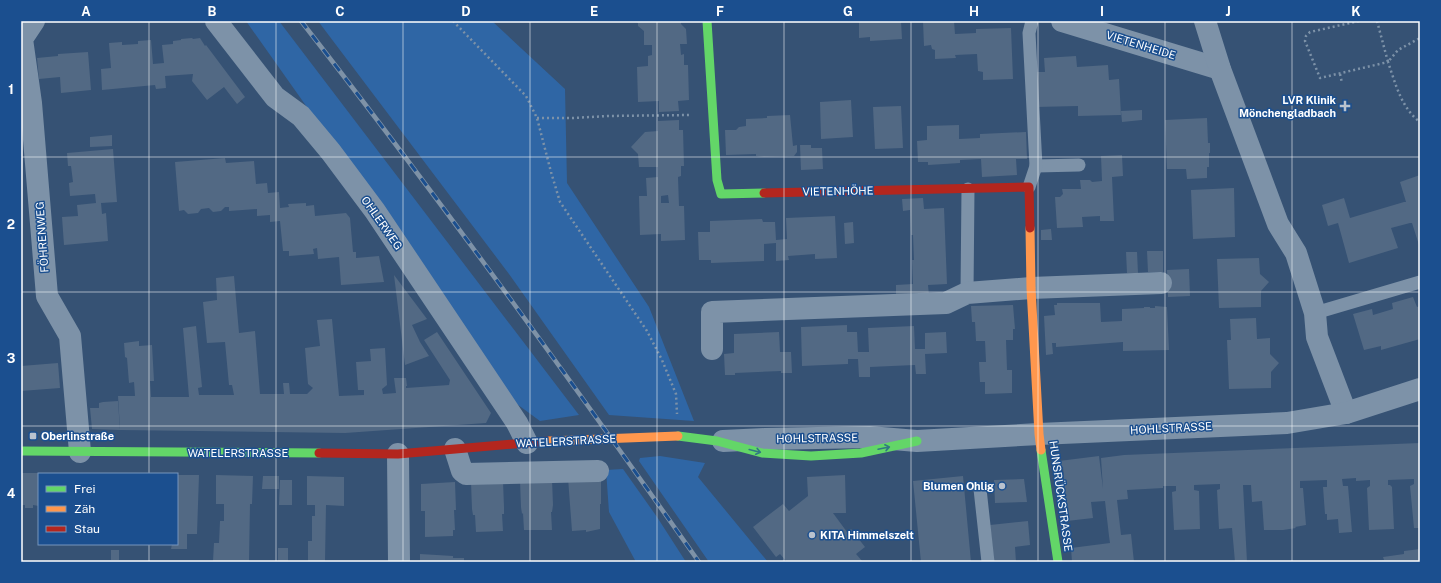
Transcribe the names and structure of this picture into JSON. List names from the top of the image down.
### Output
{
  "streets": {
    "street": [
      "VIETENHEIDE",
      "VIETENHÖHE",
      "OHLERWEG",
      "FÖHRENWEG",
      "HOHLSTRASSE",
      "WATELERSTRASSE",
      "HUNSRÜCKSTRASSE"
    ]
  },
  "crossings": [
    ["OHLERWEG", "WATELERSTRASSE"],
    ["FÖHRENWEG", "WATELERSTRASSE"],
    ["HOHLSTRASSE", "WATELERSTRASSE"],
    ["HOHLSTRASSE", "HUNSRÜCKSTRASSE"]
  ],
  "places": {
    "health": ["LVR Klinik Mönchengladbach"],
    "transit": ["Oberlinstraße"],
    "other": ["Blumen Ohlig", "KITA Himmelszelt"]
  },
  "legend": ["Frei", "Zäh", "Stau"],
  "grid": {
    "columns": [
      "A",
      "B",
      "C",
      "D",
      "E",
      "F",
      "G",
      "H",
      "I",
      "J",
      "K"
    ],
    "rows": [
      "1",
      "2",
      "3",
      "4"
    ]
  }
}
